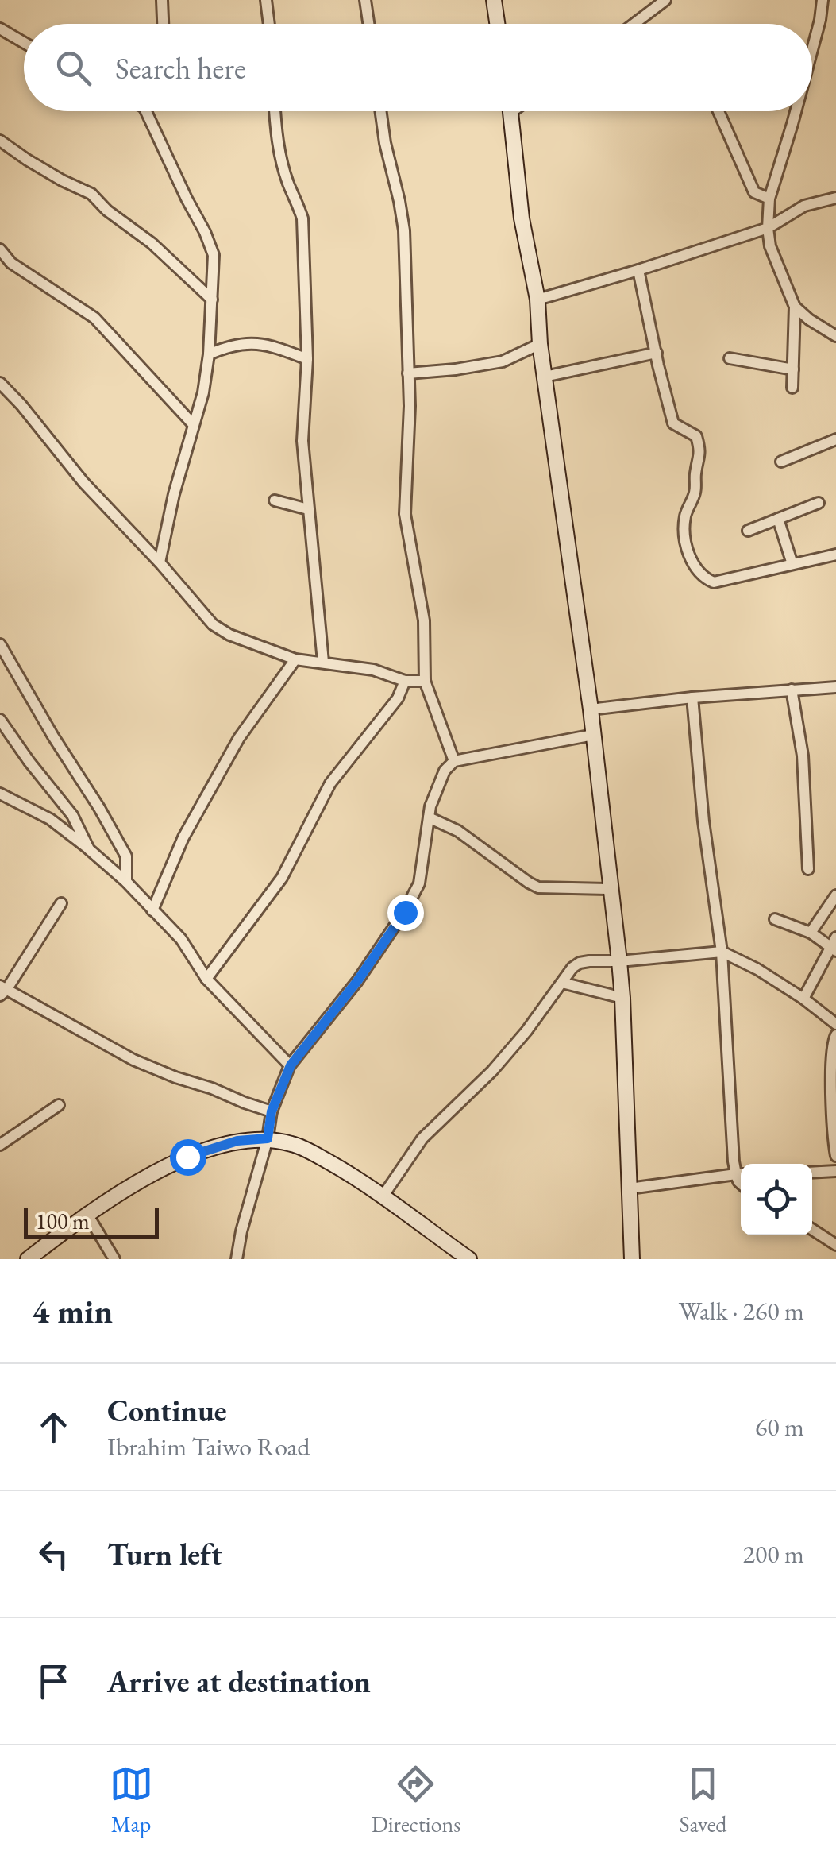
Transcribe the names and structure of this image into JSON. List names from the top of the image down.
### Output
{
  "scale_bar": "100 m",
  "page": {
    "search": "Search here",
    "scale": "100 m",
    "heading": ["4 min", "Walk · 260 m"],
    "list": [
      ["Continue", "Ibrahim Taiwo Road", "60 m"],
      ["Turn left", "200 m"],
      "Arrive at destination"
    ],
    "nav": ["Map", "Directions", "Saved"]
  }
}
